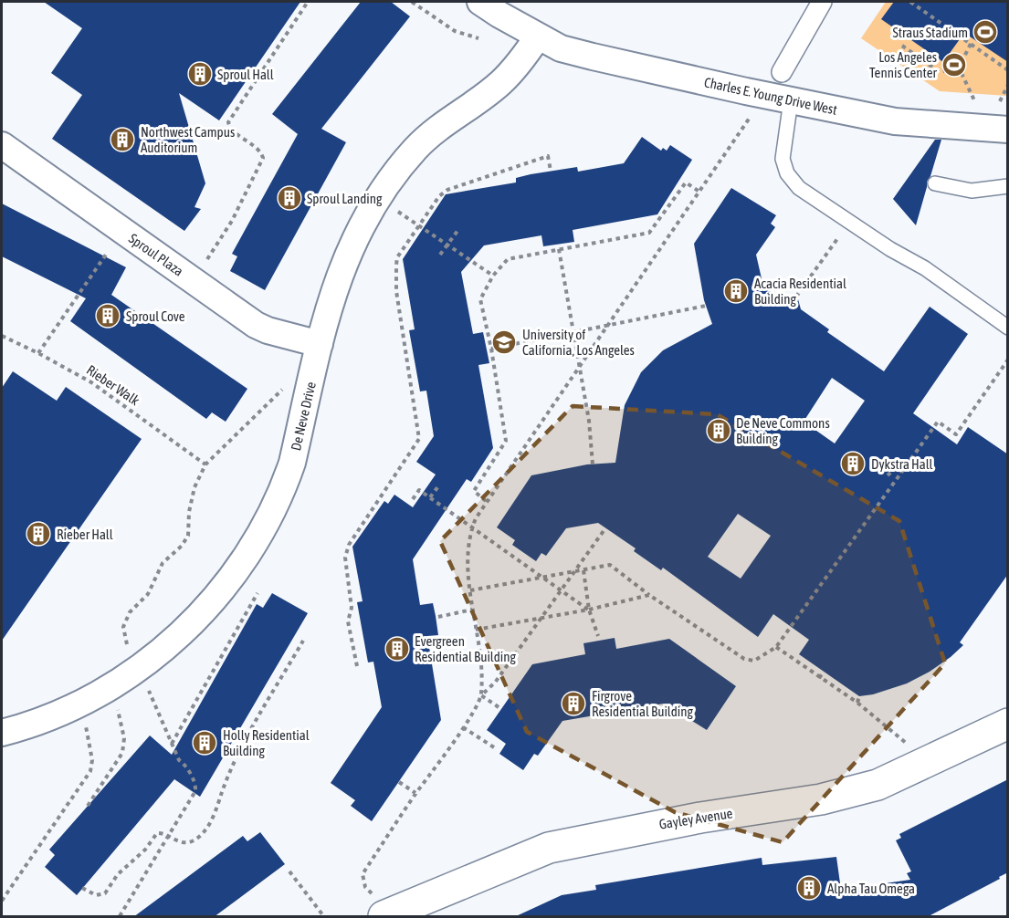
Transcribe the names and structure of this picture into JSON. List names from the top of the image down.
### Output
{
  "streets": {
    "street": [
      "Charles E. Young Drive West",
      "Sproul Plaza",
      "De Neve Drive",
      "Gayley Avenue"
    ],
    "path": ["Rieber Walk"]
  },
  "crossings": [
    ["Charles E. Young Drive West", "De Neve Drive"],
    ["Sproul Plaza", "De Neve Drive"]
  ],
  "places": {
    "sports": ["Straus Stadium", "Los Angeles Tennis Center"],
    "building": [
      "Sproul Hall",
      "Northwest Campus Auditorium",
      "Sproul Landing",
      "Acacia Residential Building",
      "Sproul Cove",
      "De Neve Commons Building",
      "Dykstra Hall",
      "Rieber Hall",
      "Evergreen Residential Building",
      "Firgrove Residential Building",
      "Holly Residential Building",
      "Alpha Tau Omega"
    ],
    "school or university": ["University of California, Los Angeles"]
  }
}
